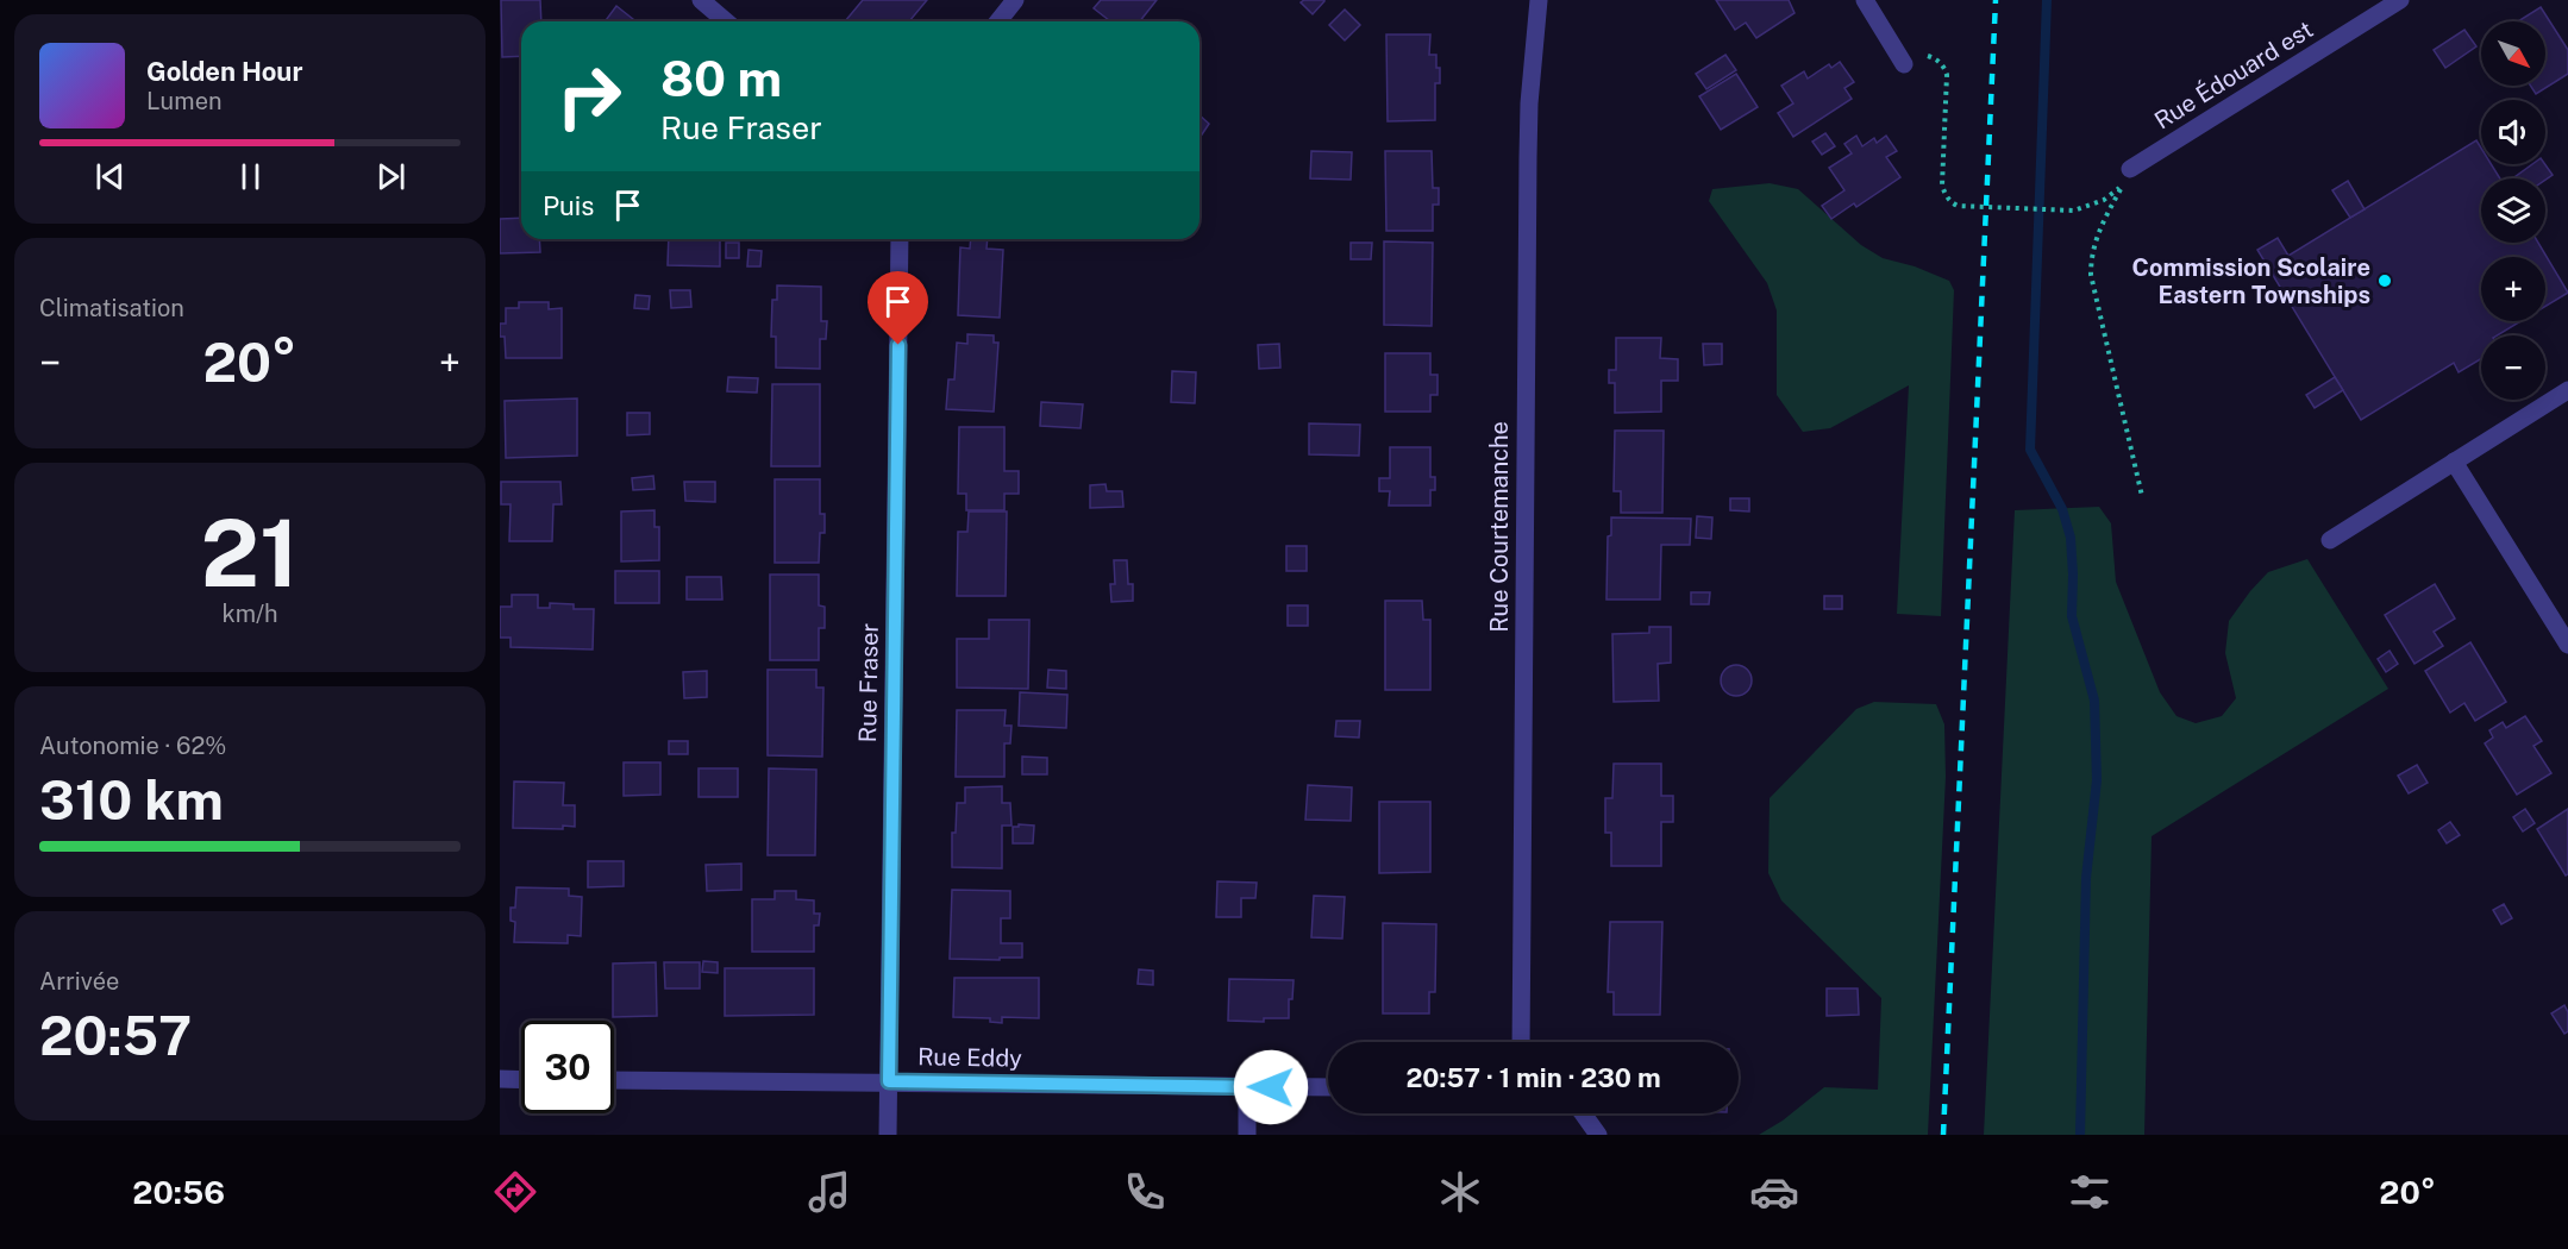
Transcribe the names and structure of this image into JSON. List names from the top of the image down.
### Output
{
  "streets": {
    "street": [
      "Rue Édouard est",
      "Rue Courtemanche",
      "Rue Fraser",
      "Rue Eddy"
    ]
  },
  "crossings": [
    ["Rue Fraser", "Rue Eddy"]
  ],
  "places": ["Commission Scolaire Eastern Townships"],
  "north": "bottom right",
  "page": {
    "map_buttons": ["+", "−"],
    "turn": ["80 m", "Rue Fraser"],
    "song": ["Golden Hour", "Lumen"],
    "then": "Puis",
    "tile": [
      "Climatisation",
      ["21", "km/h"],
      ["Autonomie · 62%", "310 km"],
      ["Arrivée", "20:57"]
    ],
    "heat": ["−", "20°", "+"],
    "limit": "30",
    "trip": "20:57 · 1 min · 230 m",
    "tabs": ["20:56", "20°"]
  }
}
